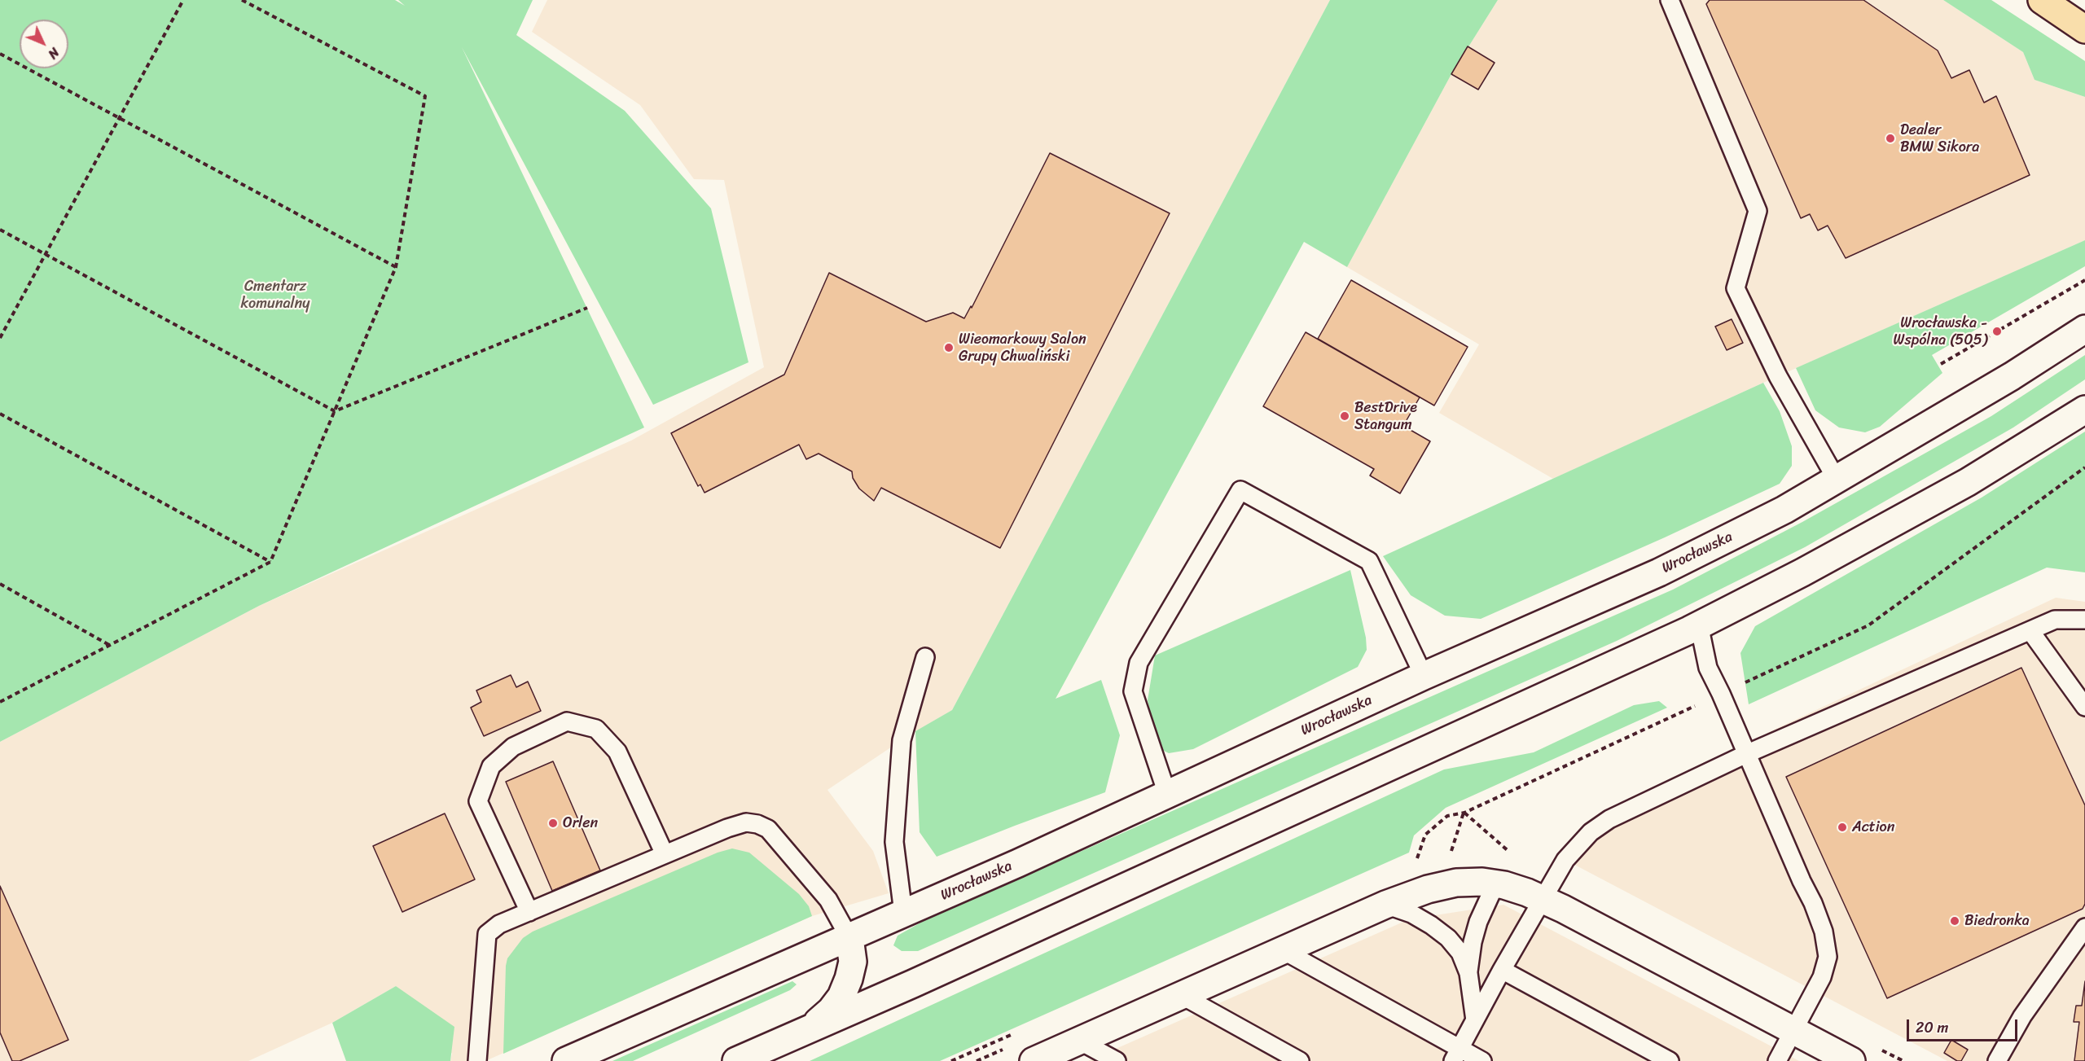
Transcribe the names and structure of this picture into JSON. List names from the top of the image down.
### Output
{
  "streets": {
    "main road": ["Wrocławska"]
  },
  "parks": ["Cmentarz komunalny"],
  "places": [
    "Dealer BMW Sikora",
    "Wrocławska - Wspólna (505)",
    "Wieomarkowy Salon Grupy Chwaliński",
    "BestDrive Stangum",
    "Orlen",
    "Action",
    "Biedronka"
  ],
  "scale_bar": "20 m",
  "north": "bottom right"
}
